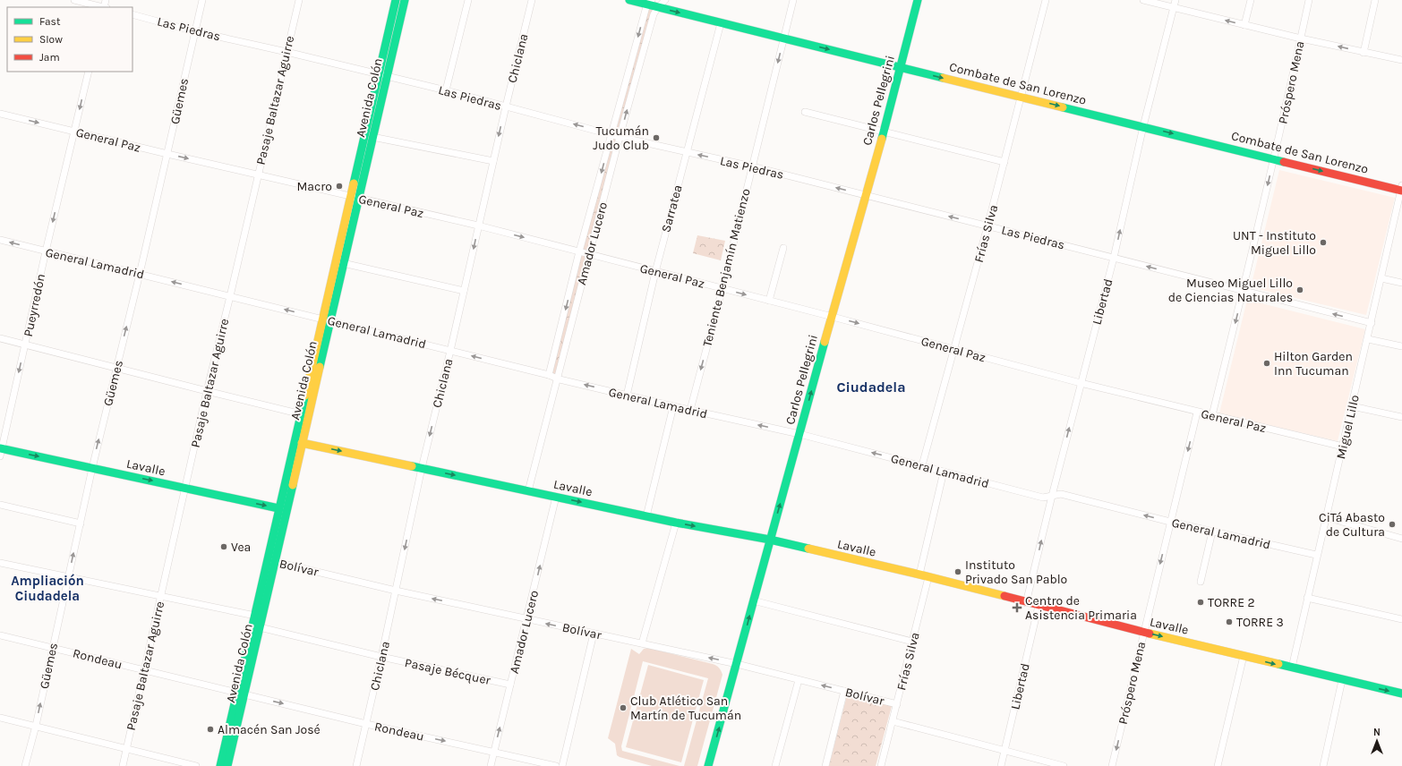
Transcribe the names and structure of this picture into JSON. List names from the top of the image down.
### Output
{
  "streets": {
    "street": [
      "Las Piedras",
      "Chiclana",
      "Próspero Mena",
      "Combate de San Lorenzo",
      "Avenida Colón",
      "Pasaje Baltazar Aguirre",
      "Carlos Pellegrini",
      "Güemes",
      "General Paz",
      "Sarratea",
      "Frías Silva",
      "Amador Lucero",
      "General Lamadrid",
      "Teniente Benjamín Matienzo",
      "Libertad",
      "Pueyrredón",
      "Miguel Lillo",
      "Lavalle",
      "Bolívar",
      "Rondeau",
      "Pasaje Bécquer"
    ]
  },
  "crossings": [
    ["Las Piedras", "Chiclana"],
    ["Las Piedras", "Próspero Mena"],
    ["Las Piedras", "Avenida Colón"],
    ["Las Piedras", "Pasaje Baltazar Aguirre"],
    ["Las Piedras", "Carlos Pellegrini"],
    ["Las Piedras", "Güemes"],
    ["Las Piedras", "Sarratea"],
    ["Las Piedras", "Frías Silva"],
    ["Las Piedras", "Amador Lucero"],
    ["Las Piedras", "Teniente Benjamín Matienzo"],
    ["Las Piedras", "Libertad"],
    ["Las Piedras", "Miguel Lillo"],
    ["Chiclana", "General Paz"],
    ["Chiclana", "General Lamadrid"],
    ["Chiclana", "Lavalle"],
    ["Chiclana", "Bolívar"],
    ["Chiclana", "Rondeau"],
    ["Chiclana", "Pasaje Bécquer"],
    ["Próspero Mena", "Combate de San Lorenzo"],
    ["Próspero Mena", "General Paz"],
    ["Próspero Mena", "General Lamadrid"],
    ["Próspero Mena", "Lavalle"],
    ["Combate de San Lorenzo", "Carlos Pellegrini"],
    ["Combate de San Lorenzo", "Sarratea"],
    ["Combate de San Lorenzo", "Frías Silva"],
    ["Combate de San Lorenzo", "Amador Lucero"],
    ["Combate de San Lorenzo", "Teniente Benjamín Matienzo"],
    ["Combate de San Lorenzo", "Libertad"],
    ["Combate de San Lorenzo", "Miguel Lillo"],
    ["Avenida Colón", "General Paz"],
    ["Avenida Colón", "General Lamadrid"],
    ["Avenida Colón", "Lavalle"],
    ["Avenida Colón", "Bolívar"],
    ["Avenida Colón", "Rondeau"],
    ["Avenida Colón", "Pasaje Bécquer"],
    ["Pasaje Baltazar Aguirre", "General Paz"],
    ["Pasaje Baltazar Aguirre", "General Lamadrid"],
    ["Pasaje Baltazar Aguirre", "Lavalle"],
    ["Pasaje Baltazar Aguirre", "Rondeau"],
    ["Carlos Pellegrini", "General Paz"],
    ["Carlos Pellegrini", "General Lamadrid"],
    ["Carlos Pellegrini", "Lavalle"],
    ["Carlos Pellegrini", "Bolívar"],
    ["Güemes", "General Paz"],
    ["Güemes", "General Lamadrid"],
    ["Güemes", "Lavalle"],
    ["Güemes", "Rondeau"],
    ["General Paz", "Sarratea"],
    ["General Paz", "Frías Silva"],
    ["General Paz", "Amador Lucero"],
    ["General Paz", "Teniente Benjamín Matienzo"],
    ["General Paz", "Libertad"],
    ["General Paz", "Pueyrredón"],
    ["General Paz", "Miguel Lillo"],
    ["Sarratea", "General Lamadrid"],
    ["Frías Silva", "General Lamadrid"],
    ["Frías Silva", "Lavalle"],
    ["Frías Silva", "Bolívar"],
    ["Amador Lucero", "General Lamadrid"],
    ["Amador Lucero", "Lavalle"],
    ["Amador Lucero", "Bolívar"],
    ["Amador Lucero", "Rondeau"],
    ["Amador Lucero", "Pasaje Bécquer"],
    ["General Lamadrid", "Teniente Benjamín Matienzo"],
    ["General Lamadrid", "Libertad"],
    ["General Lamadrid", "Pueyrredón"],
    ["General Lamadrid", "Miguel Lillo"],
    ["Libertad", "Lavalle"],
    ["Libertad", "Bolívar"],
    ["Pueyrredón", "Lavalle"],
    ["Miguel Lillo", "Lavalle"]
  ],
  "one_way": [
    "Las Piedras",
    "Chiclana",
    "Próspero Mena",
    "Combate de San Lorenzo",
    "Carlos Pellegrini",
    "Güemes",
    "General Lamadrid",
    "Teniente Benjamín Matienzo",
    "Libertad",
    "Pueyrredón",
    "Lavalle",
    "Bolívar",
    "Rondeau"
  ],
  "districts": ["Ciudadela", "Ampliación Ciudadela"],
  "places": {
    "other": [
      "Tucumán Judo Club",
      "Macro",
      "UNT - Instituto Miguel Lillo",
      "Museo Miguel Lillo de Ciencias Naturales",
      "Hilton Garden Inn Tucuman",
      "CiTá Abasto de Cultura",
      "Vea",
      "Instituto Privado San Pablo",
      "TORRE 2",
      "TORRE 3",
      "Club Atlético San Martín de Tucumán",
      "Almacén San José"
    ],
    "health": ["Centro de Asistencia Primaria"]
  },
  "legend": ["Fast", "Slow", "Jam"],
  "north": "top"
}
